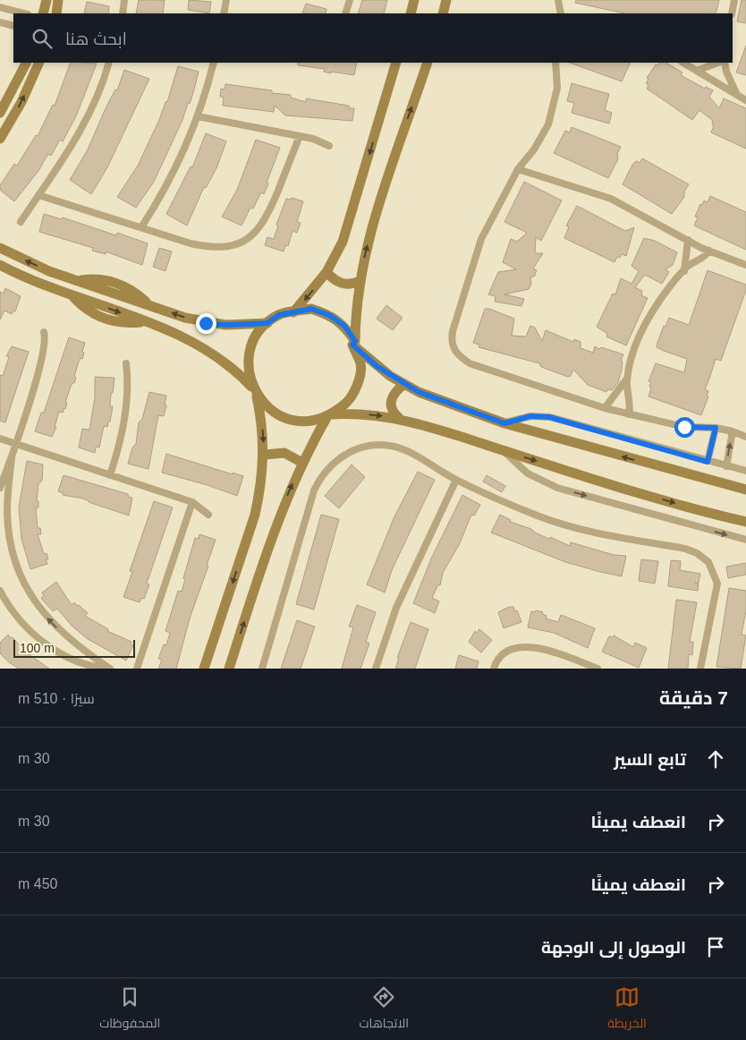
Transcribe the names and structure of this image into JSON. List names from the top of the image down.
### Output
{
  "scale_bar": "100 m",
  "page": {
    "search": "ابحث هنا",
    "scale": "100 m",
    "heading": ["7 دقيقة", "سيرًا · 510 m"],
    "list": [
      ["تابع السير", "30 m"],
      ["انعطف يمينًا", "30 m"],
      ["انعطف يمينًا", "450 m"],
      "الوصول إلى الوجهة"
    ],
    "nav": ["الخريطة", "الاتجاهات", "المحفوظات"]
  }
}
